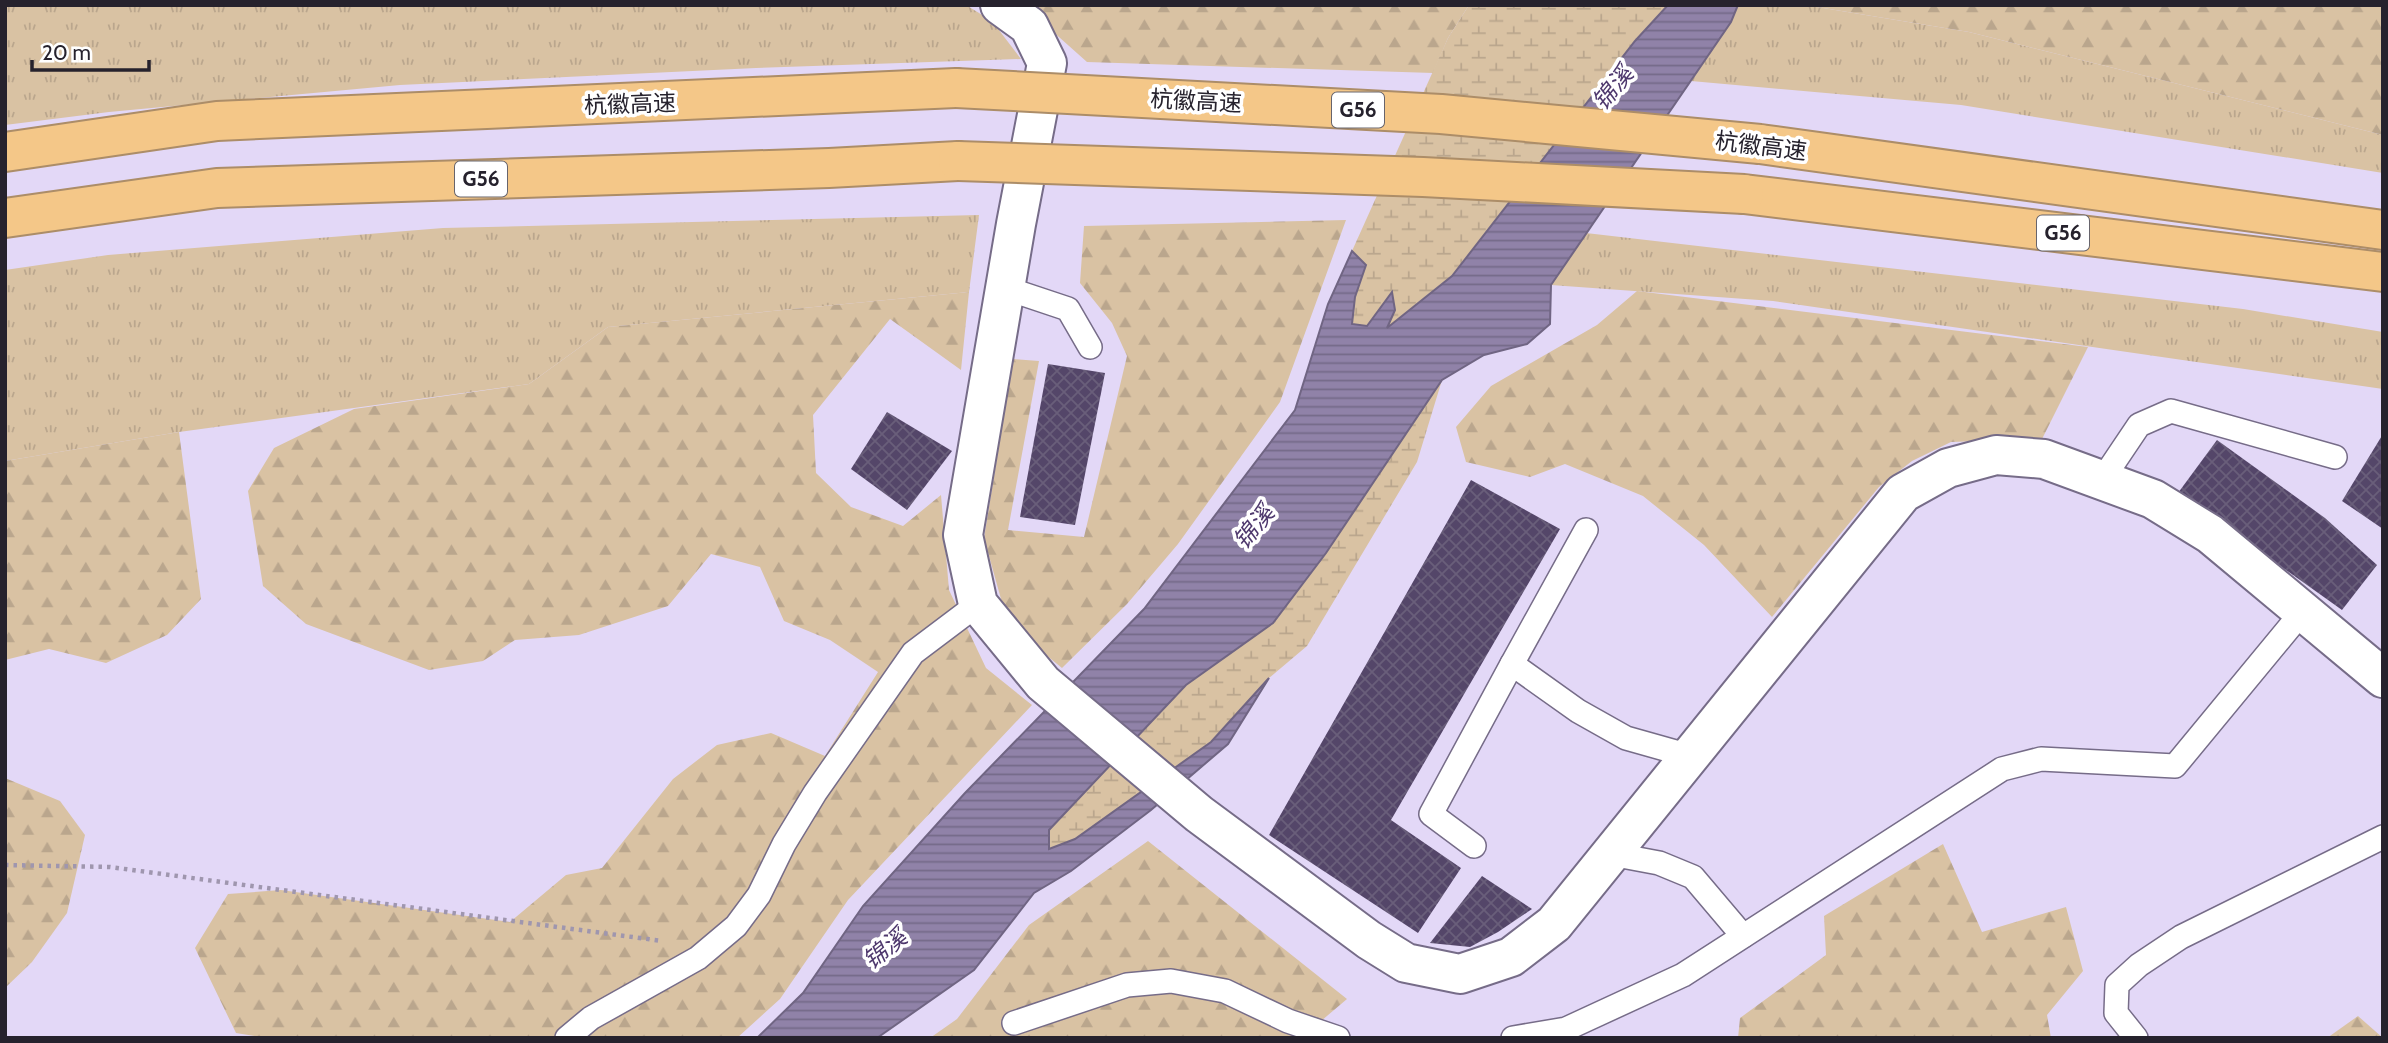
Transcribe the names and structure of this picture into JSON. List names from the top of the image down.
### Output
{
  "streets": {
    "highway": ["杭徽高速", "G56"]
  },
  "water": ["锦溪"],
  "scale_bar": "20 m"
}
